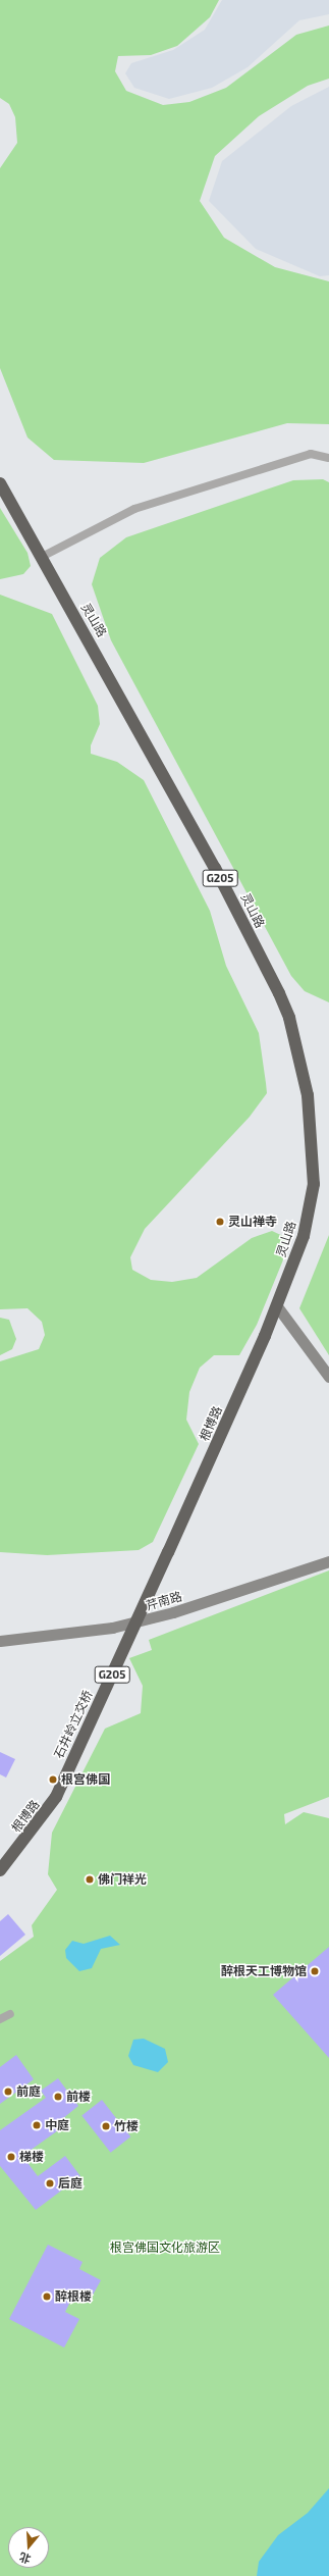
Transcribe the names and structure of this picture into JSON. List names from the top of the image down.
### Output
{
  "streets": {
    "highway": [
      "灵山路",
      "G205",
      "根博路",
      "石井岭立交桥"
    ],
    "main road": ["芹南路"]
  },
  "crossings": [
    ["灵山路", "根博路"],
    ["根博路", "石井岭立交桥"]
  ],
  "parks": ["根宫佛国文化旅游区"],
  "places": [
    "灵山禅寺",
    "根宫佛国",
    "佛门祥光",
    "醉根天工博物馆",
    "前庭",
    "前楼",
    "中庭",
    "竹楼",
    "梯楼",
    "后庭",
    "醉根楼"
  ],
  "north": "bottom"
}
